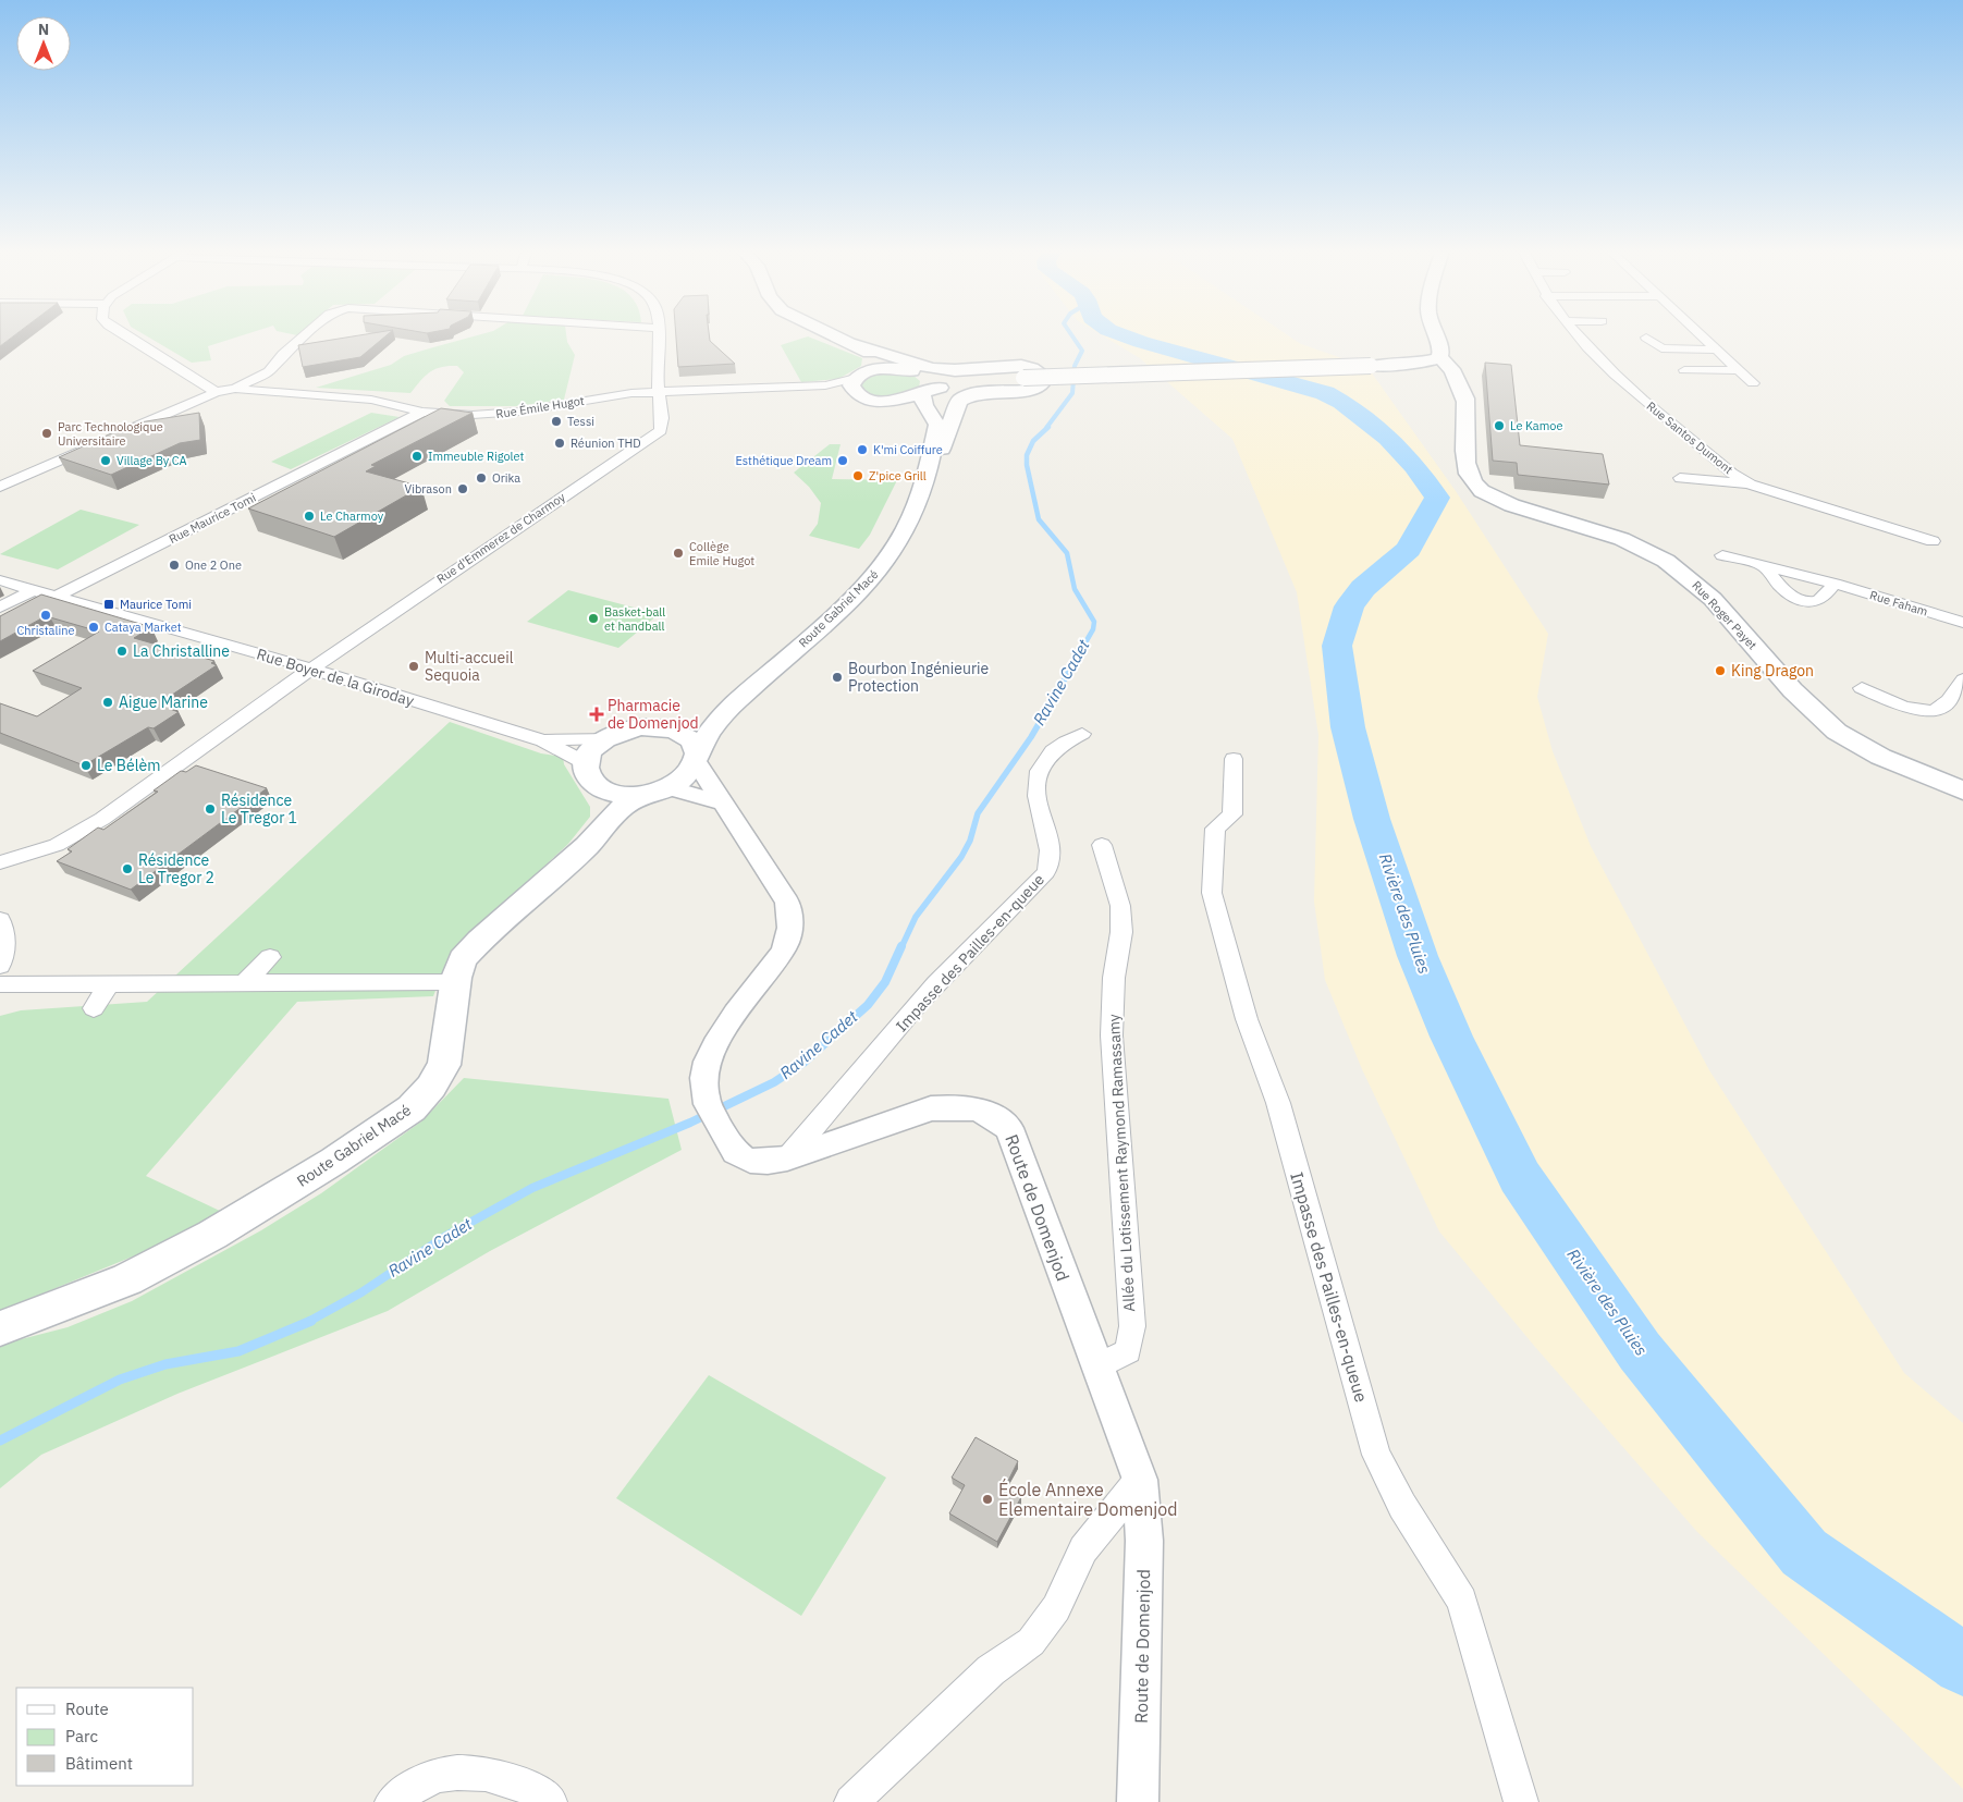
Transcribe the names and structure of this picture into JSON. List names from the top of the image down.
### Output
{
  "streets": {
    "main road": ["Route Gabriel Macé", "Rue Roger Payet"],
    "street": [
      "Rue Émile Hugot",
      "Rue Santos Dumont",
      "Rue Maurice Tomi",
      "Rue d'Emmerez de Charmoy",
      "Rue Faham",
      "Rue Boyer de la Giroday",
      "Impasse des Pailles-en-queue",
      "Allée du Lotissement Raymond Ramassamy",
      "Route de Domenjod"
    ]
  },
  "crossings": [
    ["Rue Émile Hugot", "Rue Maurice Tomi"],
    ["Rue Émile Hugot", "Rue d'Emmerez de Charmoy"],
    ["Rue Maurice Tomi", "Rue Boyer de la Giroday"],
    ["Rue d'Emmerez de Charmoy", "Rue Boyer de la Giroday"],
    ["Route Gabriel Macé", "Rue Boyer de la Giroday"],
    ["Route Gabriel Macé", "Route de Domenjod"],
    ["Rue Boyer de la Giroday", "Route de Domenjod"],
    ["Impasse des Pailles-en-queue", "Route de Domenjod"],
    ["Allée du Lotissement Raymond Ramassamy", "Route de Domenjod"]
  ],
  "water": ["Ravine Cadet", "Rivière des Pluies"],
  "places": {
    "other": [
      "Tessi",
      "Le Kamoe",
      "Parc Technologique Universitaire",
      "Réunion THD",
      "K'mi Coiffure",
      "Immeuble Rigolet",
      "Village By CA",
      "Esthétique Dream",
      "Z'pice Grill",
      "Orika",
      "Vibrason",
      "Le Charmoy",
      "Collège Emile Hugot",
      "One 2 One",
      "Christaline",
      "Basket-ball et handball",
      "Cataya Market",
      "La Christalline",
      "Multi-accueil Sequoia",
      "King Dragon",
      "Bourbon Ingénieurie Protection",
      "Aigue Marine",
      "Le Bélèm",
      "Résidence Le Tregor 1",
      "Résidence Le Tregor 2",
      "École Annexe Elementaire Domenjod"
    ],
    "transit": ["Maurice Tomi"],
    "health": ["Pharmacie de Domenjod"]
  },
  "legend": ["Route", "Parc", "Bâtiment"],
  "north": "top"
}
